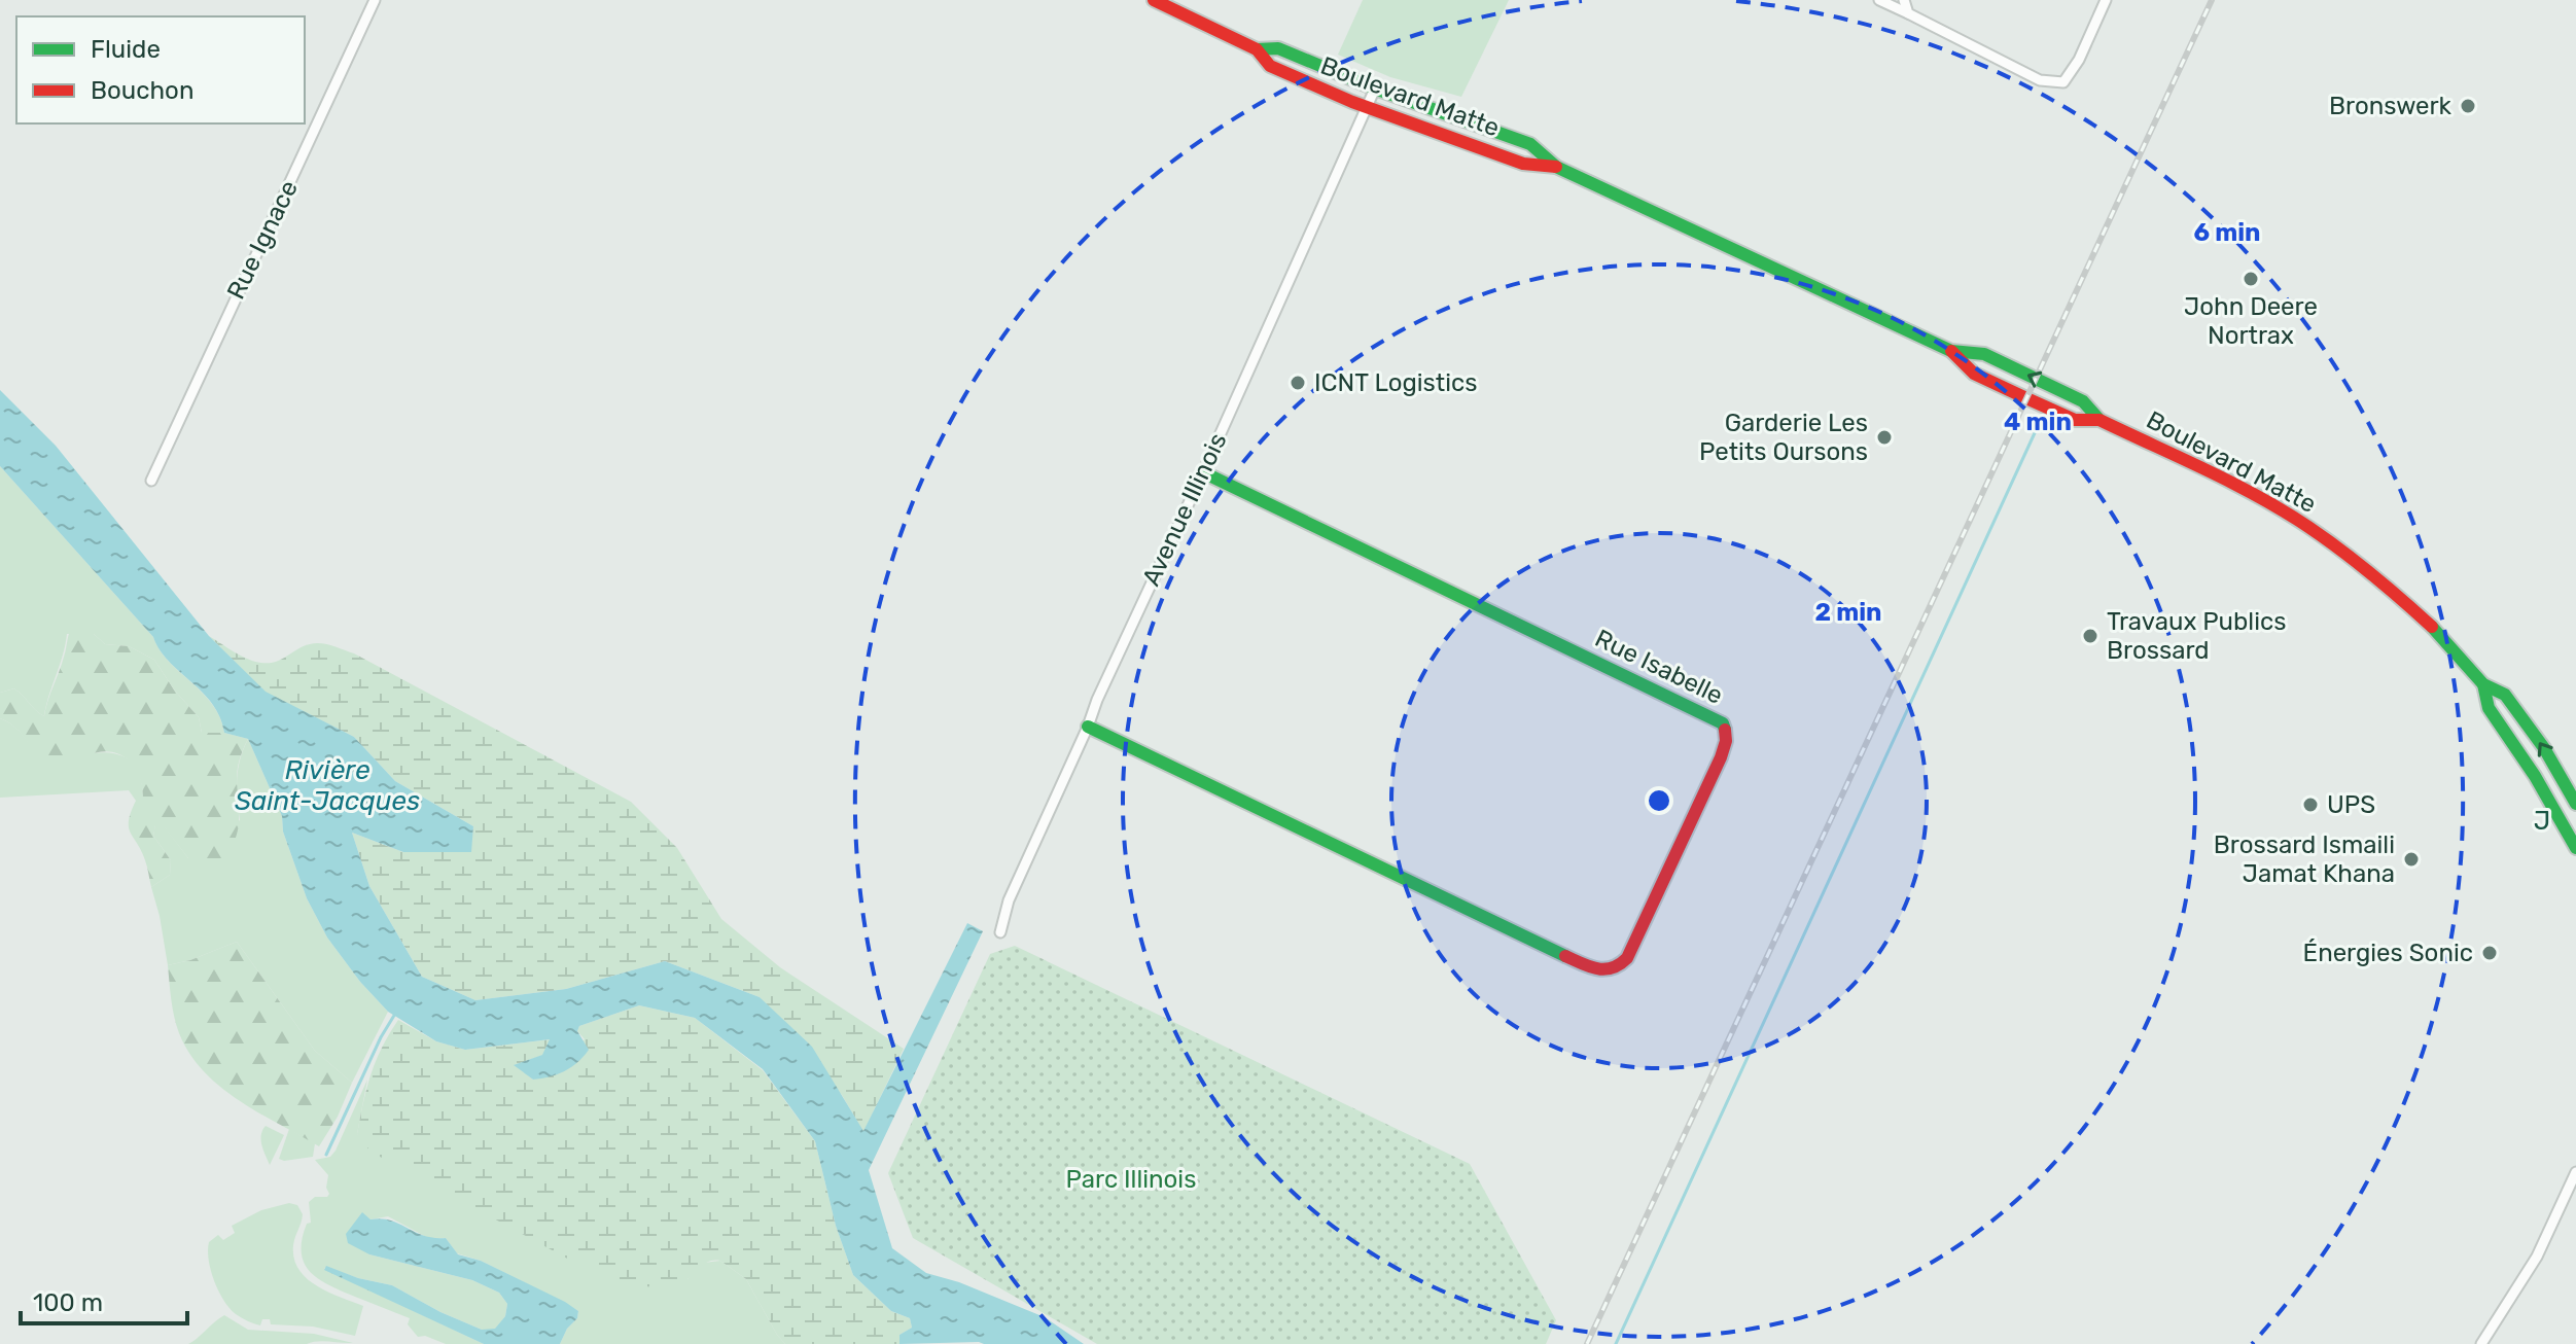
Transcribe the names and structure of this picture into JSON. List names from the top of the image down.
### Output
{
  "streets": {
    "main road": ["Boulevard Matte", "Rue Isabelle"],
    "street": ["Rue Ignace", "Avenue Illinois"]
  },
  "crossings": [
    ["Boulevard Matte", "Avenue Illinois"],
    ["Avenue Illinois", "Rue Isabelle"]
  ],
  "districts": ["J"],
  "water": ["Rivière Saint-Jacques"],
  "parks": ["Parc Illinois"],
  "places": [
    "Bronswerk",
    "John Deere Nortrax",
    "ICNT Logistics",
    "Garderie Les Petits Oursons",
    "Travaux Publics Brossard",
    "UPS",
    "Brossard Ismaili Jamat Khana",
    "Énergies Sonic"
  ],
  "legend": ["Fluide", "Bouchon"],
  "scale_bar": "100 m",
  "rings": ["6 min", "4 min", "2 min"]
}
